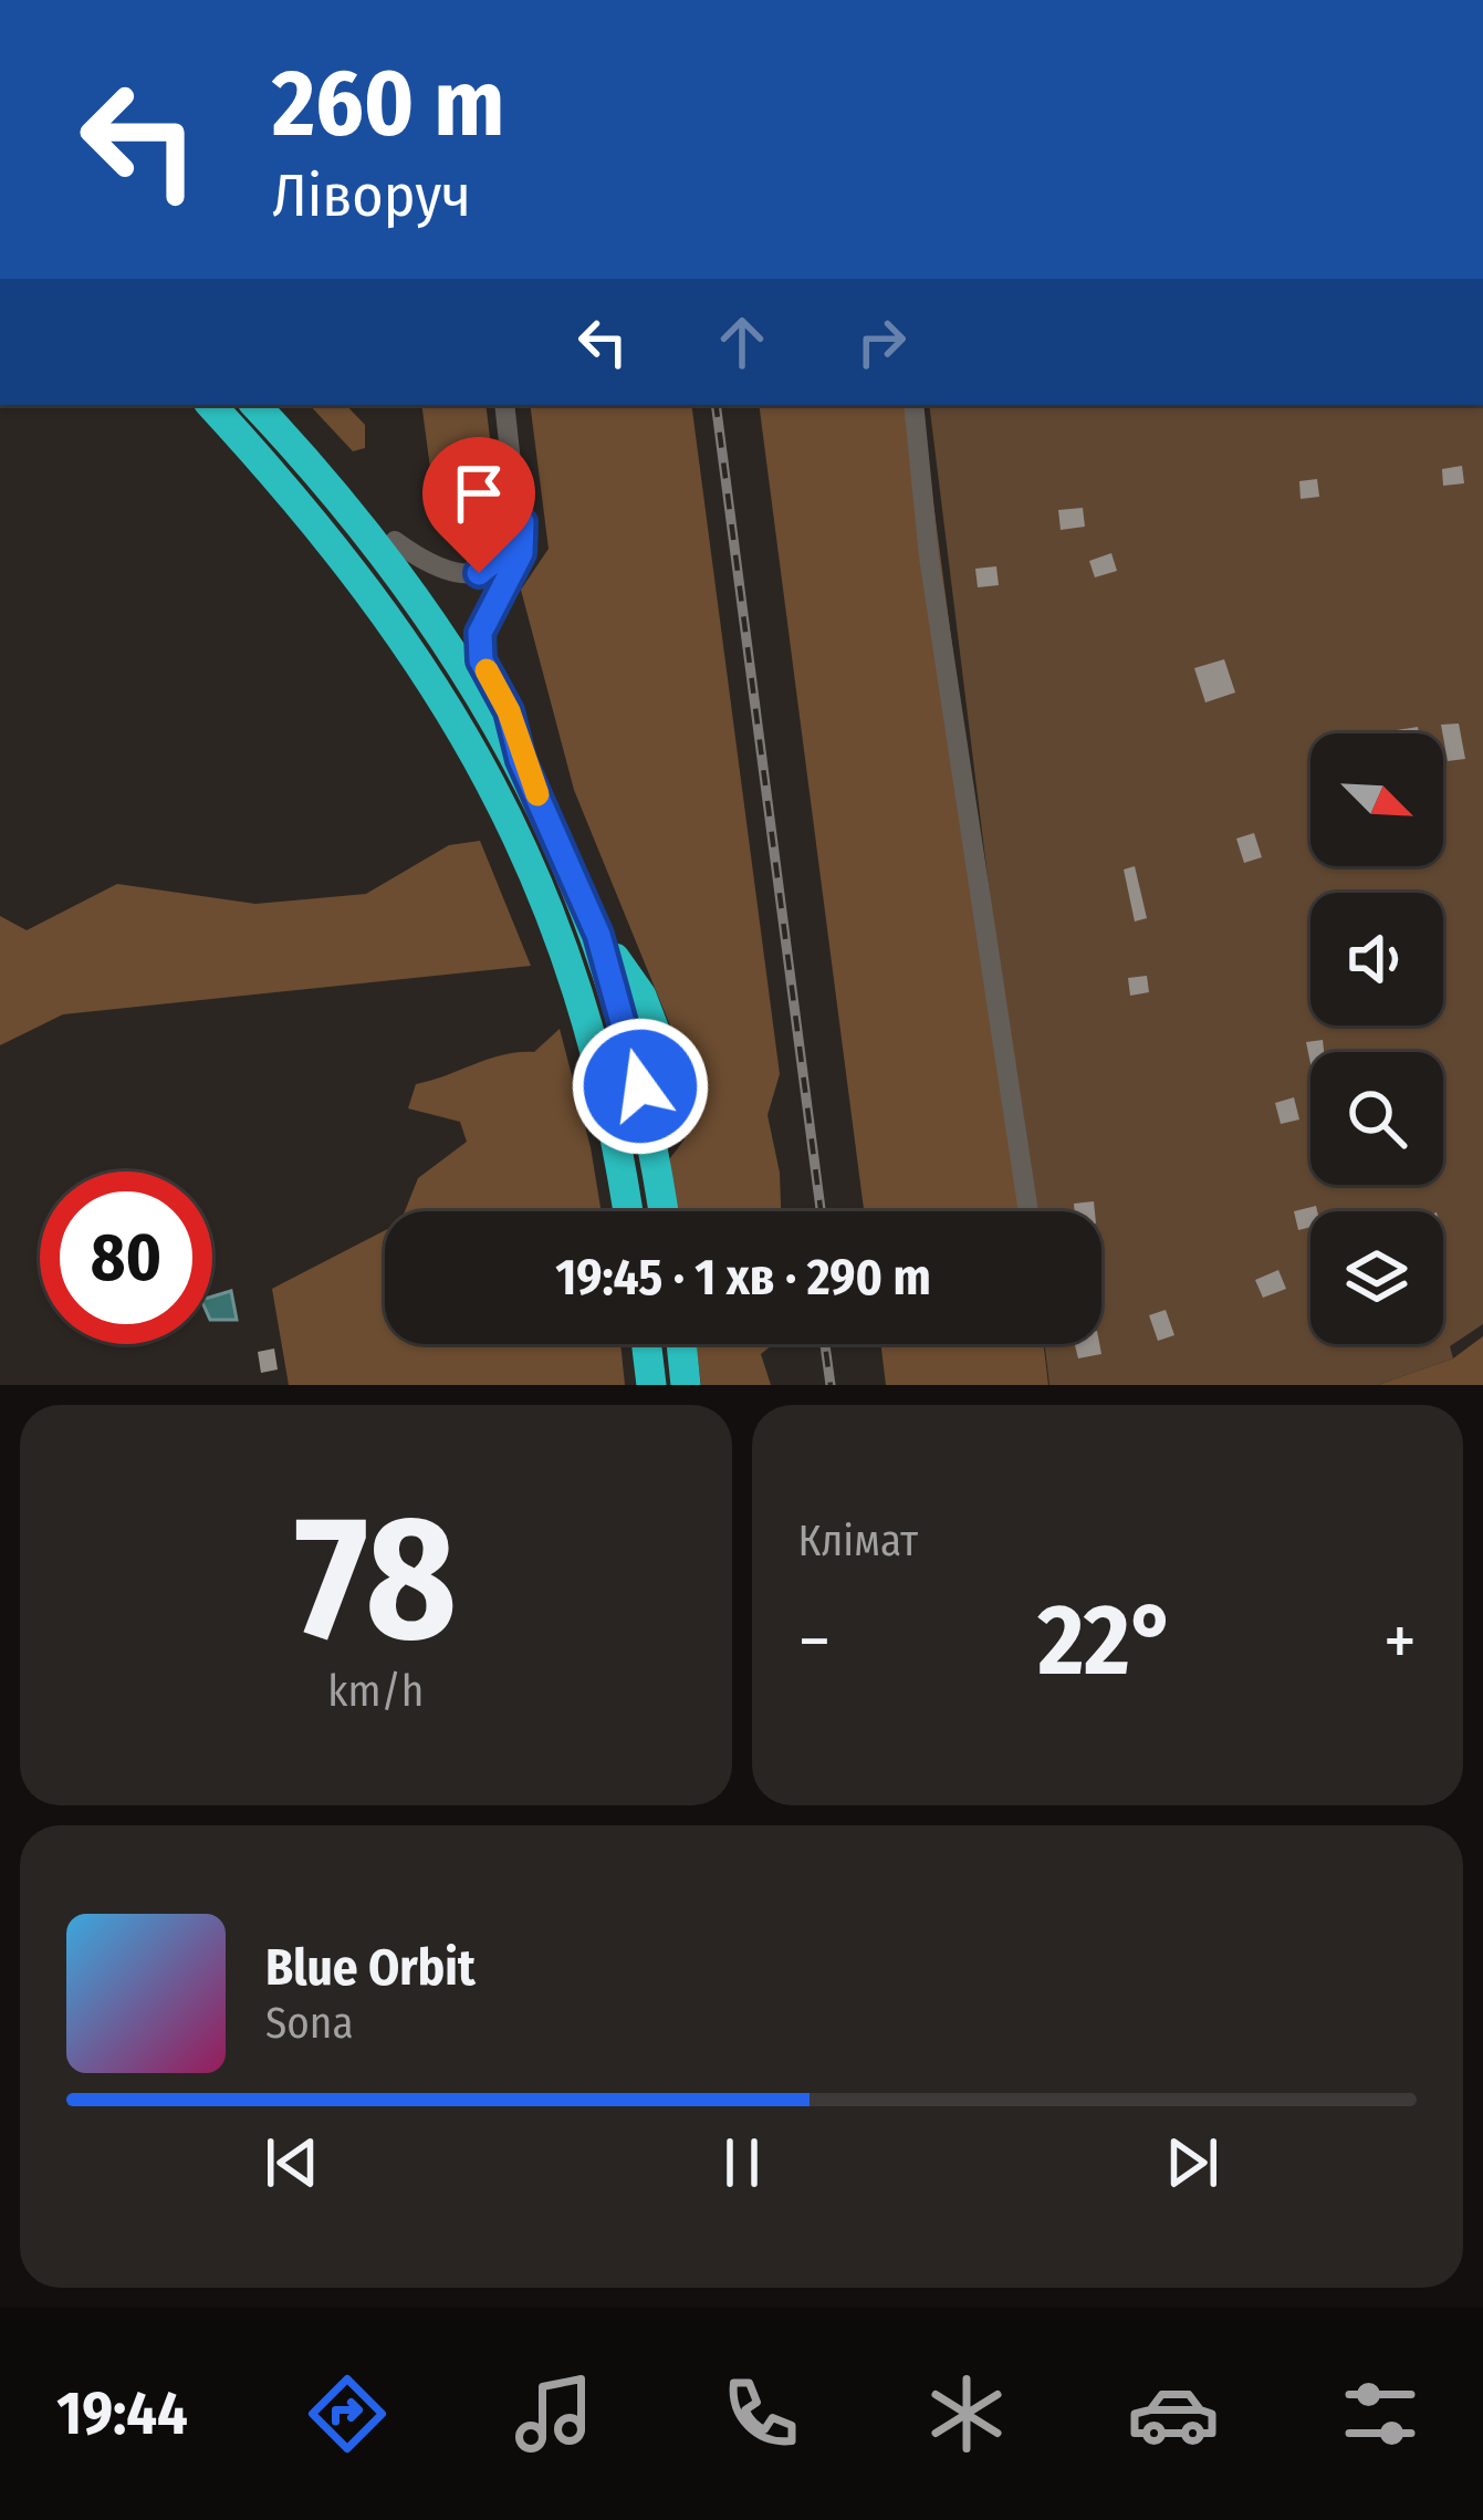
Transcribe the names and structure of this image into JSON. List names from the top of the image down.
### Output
{
  "north": "bottom right",
  "page": {
    "turn": ["260 m", "Ліворуч"],
    "limit": "80",
    "trip": "19:45 · 1 хв · 290 m",
    "tile": [
      ["78", "km/h"],
      "Клімат"
    ],
    "heat": ["−", "22°", "+"],
    "song": ["Blue Orbit", "Sona"],
    "tabs": "19:44"
  }
}
